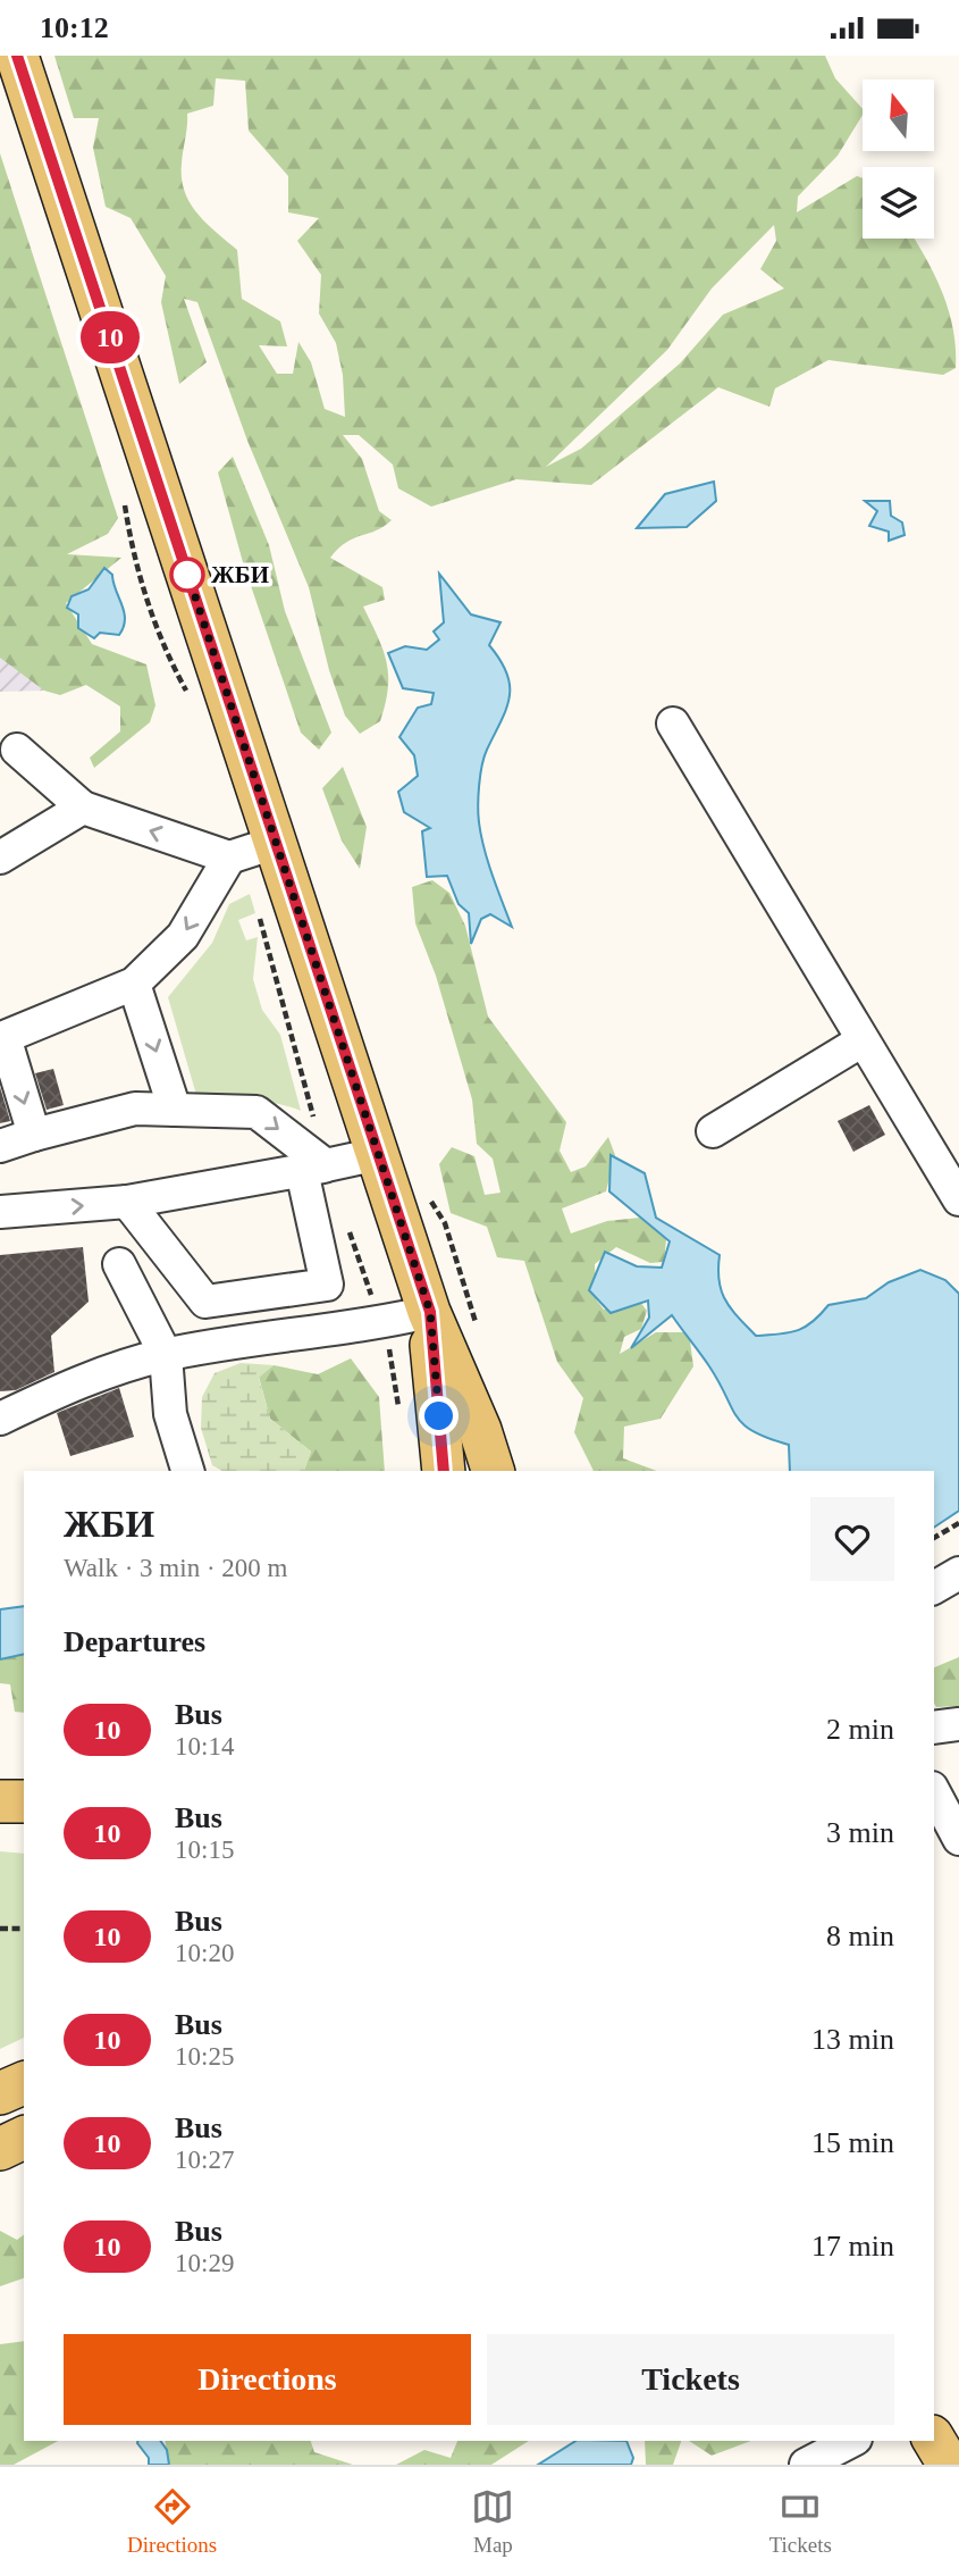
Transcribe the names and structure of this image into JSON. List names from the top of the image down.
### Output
{
  "places": ["ЖБИ"],
  "lines": ["bus line 10"],
  "north": "top",
  "page": {
    "status": "10:12",
    "on_map": "10",
    "heading": [
      ["ЖБИ", "Walk · 3 min · 200 m"],
      "Departures"
    ],
    "list": [
      {
        "mark": "10",
        "name": "Bus",
        "note": "10:14",
        "value": "2 min"
      },
      {
        "mark": "10",
        "name": "Bus",
        "note": "10:15",
        "value": "3 min"
      },
      {
        "mark": "10",
        "name": "Bus",
        "note": "10:20",
        "value": "8 min"
      },
      {
        "mark": "10",
        "name": "Bus",
        "note": "10:25",
        "value": "13 min"
      },
      {
        "mark": "10",
        "name": "Bus",
        "note": "10:27",
        "value": "15 min"
      },
      {
        "mark": "10",
        "name": "Bus",
        "note": "10:29",
        "value": "17 min"
      }
    ],
    "buttons": ["Directions", "Tickets"],
    "tabs": ["Directions", "Map", "Tickets"]
  }
}
